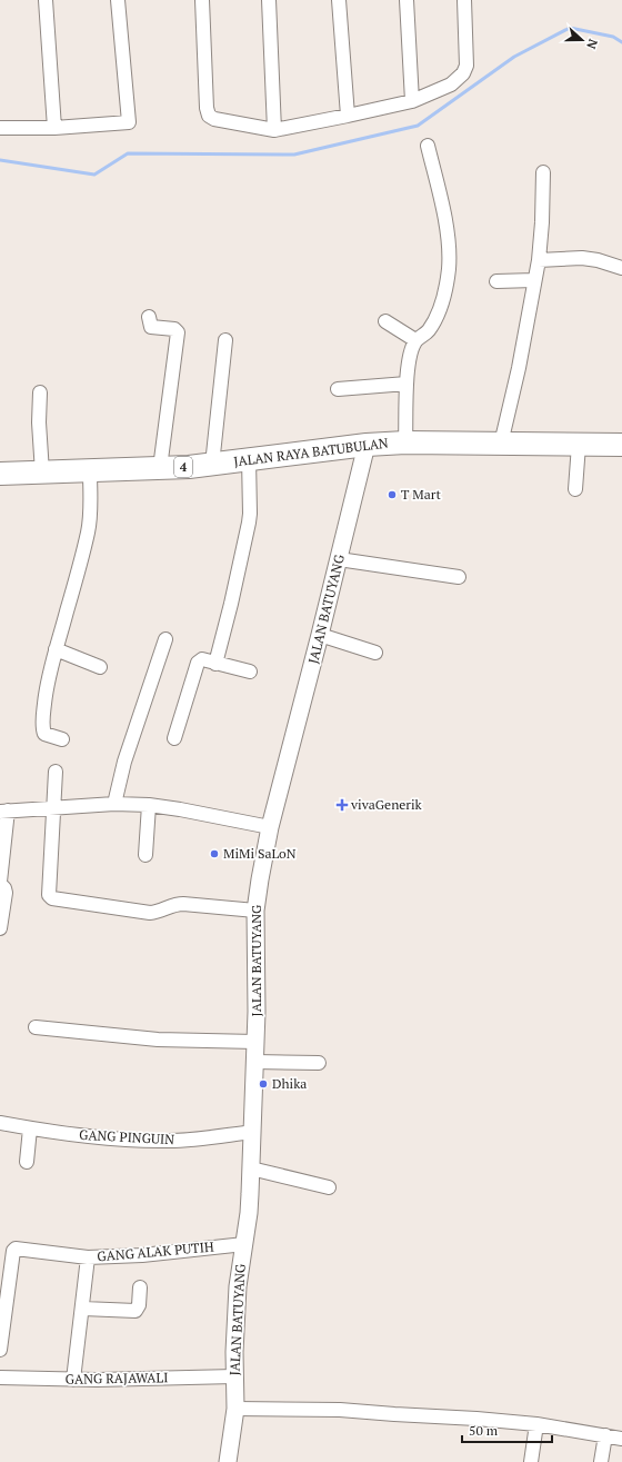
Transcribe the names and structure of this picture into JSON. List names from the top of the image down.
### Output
{
  "streets": {
    "highway": ["JALAN RAYA BATUBULAN", "4"],
    "street": [
      "JALAN BATUYANG",
      "GANG PINGUIN",
      "GANG ALAK PUTIH",
      "GANG RAJAWALI"
    ]
  },
  "crossings": [
    ["JALAN RAYA BATUBULAN", "JALAN BATUYANG"],
    ["JALAN BATUYANG", "GANG PINGUIN"],
    ["JALAN BATUYANG", "GANG ALAK PUTIH"],
    ["JALAN BATUYANG", "GANG RAJAWALI"]
  ],
  "places": {
    "other": ["T Mart", "MiMi SaLoN", "Dhika"],
    "health": ["vivaGenerik"]
  },
  "scale_bar": "50 m",
  "north": "right"
}
